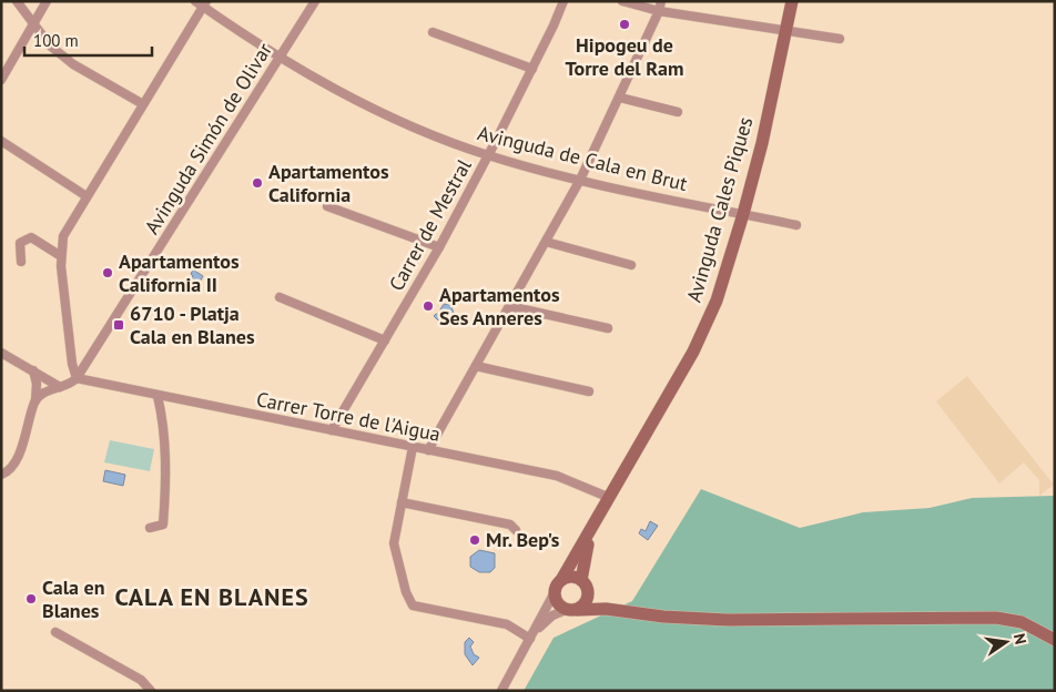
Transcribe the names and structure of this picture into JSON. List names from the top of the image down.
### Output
{
  "streets": {
    "street": [
      "Avinguda Simón de Olivar",
      "Avinguda de Cala en Brut",
      "Avinguda Cales Piques",
      "Carrer de Mestral",
      "Carrer Torre de l'Aigua"
    ]
  },
  "crossings": [
    ["Avinguda Simón de Olivar", "Avinguda de Cala en Brut"],
    ["Avinguda Simón de Olivar", "Carrer Torre de l'Aigua"],
    ["Avinguda de Cala en Brut", "Avinguda Cales Piques"],
    ["Avinguda de Cala en Brut", "Carrer de Mestral"],
    ["Avinguda Cales Piques", "Carrer Torre de l'Aigua"],
    ["Carrer de Mestral", "Carrer Torre de l'Aigua"]
  ],
  "districts": ["CALA EN BLANES"],
  "places": {
    "other": [
      "Hipogeu de Torre del Ram",
      "Apartamentos California",
      "Apartamentos California II",
      "Apartamentos Ses Anneres",
      "Mr. Bep's",
      "Cala en Blanes"
    ],
    "transit": ["6710 - Platja Cala en Blanes"]
  },
  "scale_bar": "100 m",
  "north": "right"
}
